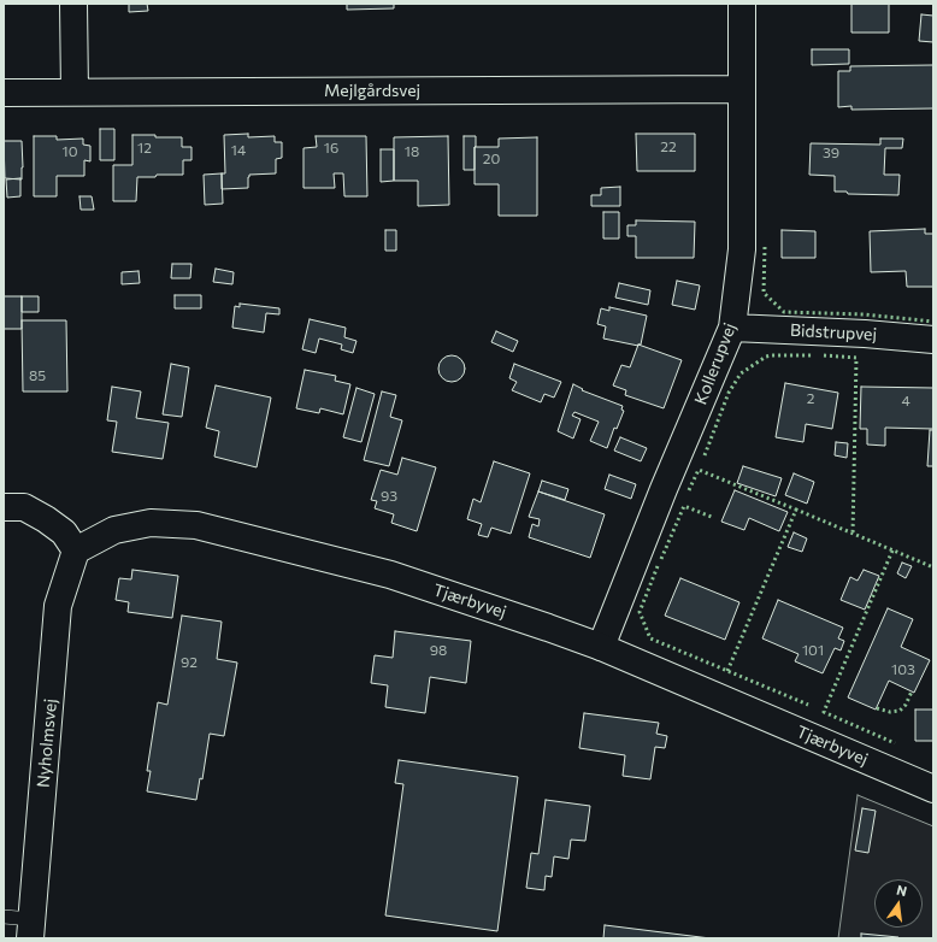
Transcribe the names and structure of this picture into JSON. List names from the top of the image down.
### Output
{
  "streets": {
    "street": [
      "Mejlgårdsvej",
      "Bidstrupvej",
      "Kollerupvej",
      "Tjærbyvej",
      "Nyholmsvej"
    ]
  },
  "crossings": [
    ["Mejlgårdsvej", "Kollerupvej"],
    ["Bidstrupvej", "Kollerupvej"],
    ["Kollerupvej", "Tjærbyvej"],
    ["Tjærbyvej", "Nyholmsvej"]
  ],
  "house_numbers": [
    "22",
    "12",
    "16",
    "14",
    "10",
    "18",
    "39",
    "20",
    "85",
    "2",
    "4",
    "93",
    "98",
    "101",
    "92",
    "103"
  ],
  "north": "top"
}
